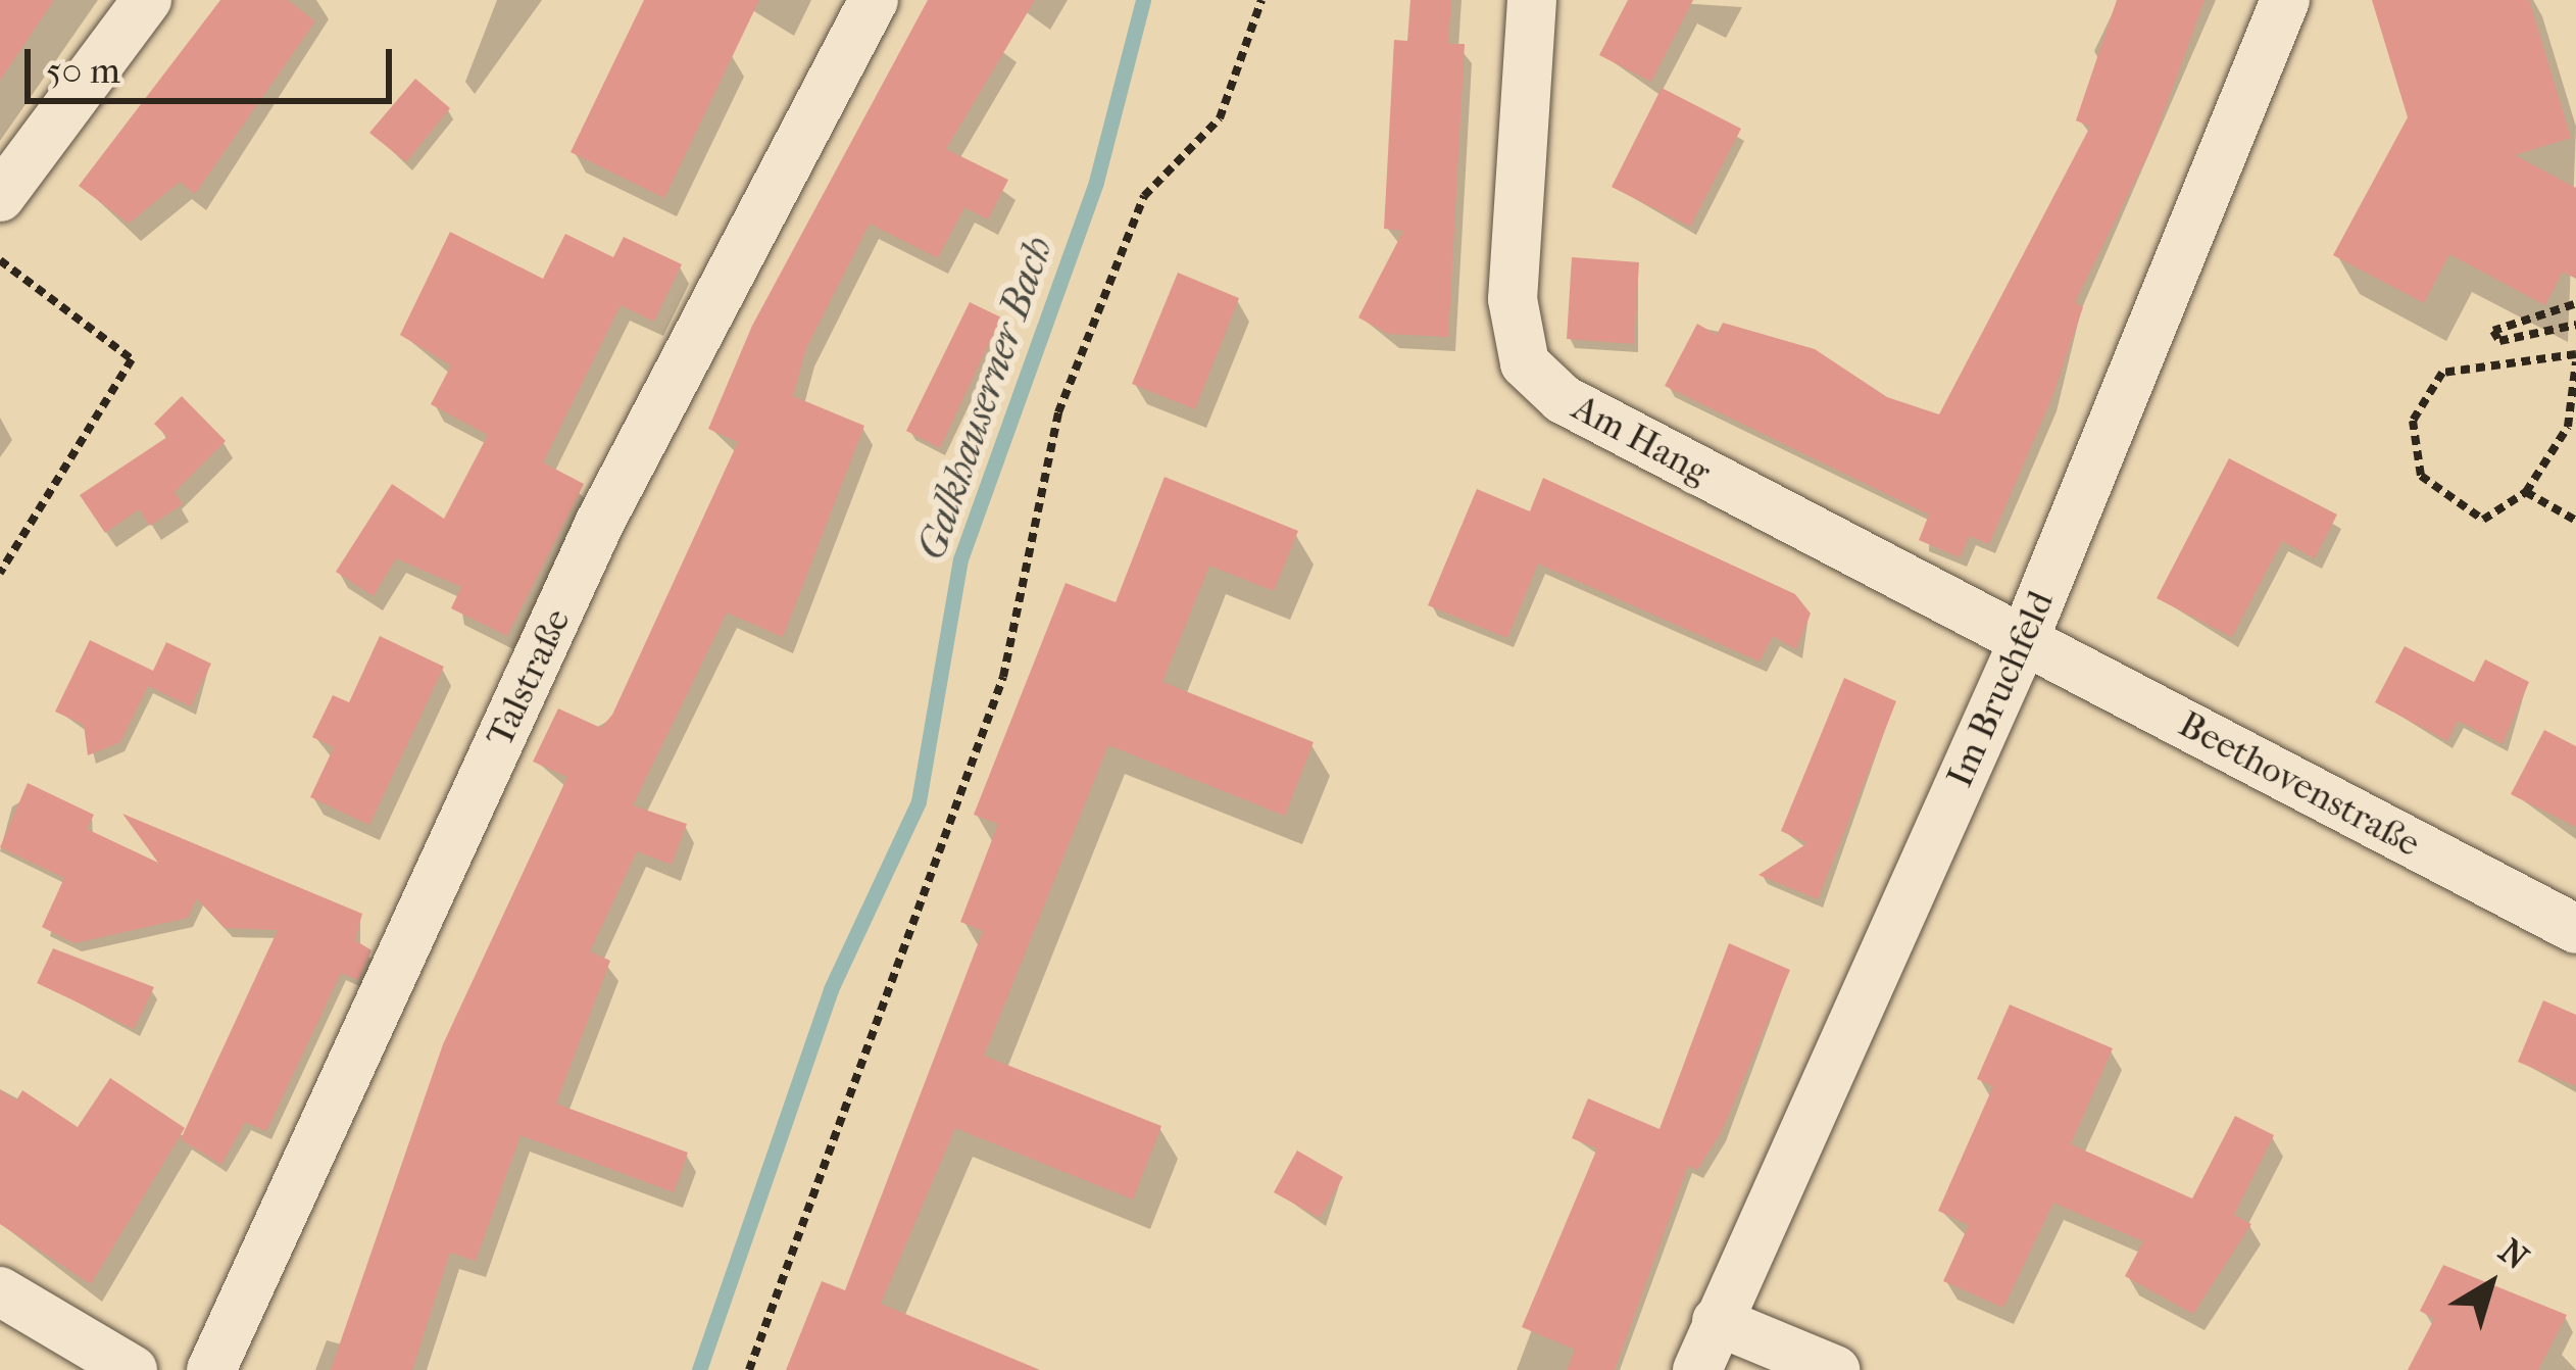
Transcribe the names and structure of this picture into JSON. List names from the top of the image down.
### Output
{
  "streets": {
    "street": [
      "Am Hang",
      "Talstraße",
      "Im Bruchfeld",
      "Beethovenstraße"
    ]
  },
  "crossings": [
    ["Am Hang", "Im Bruchfeld"],
    ["Am Hang", "Beethovenstraße"],
    ["Im Bruchfeld", "Beethovenstraße"]
  ],
  "water": ["Galkhauserner Bach"],
  "scale_bar": "50 m",
  "north": "top right"
}
